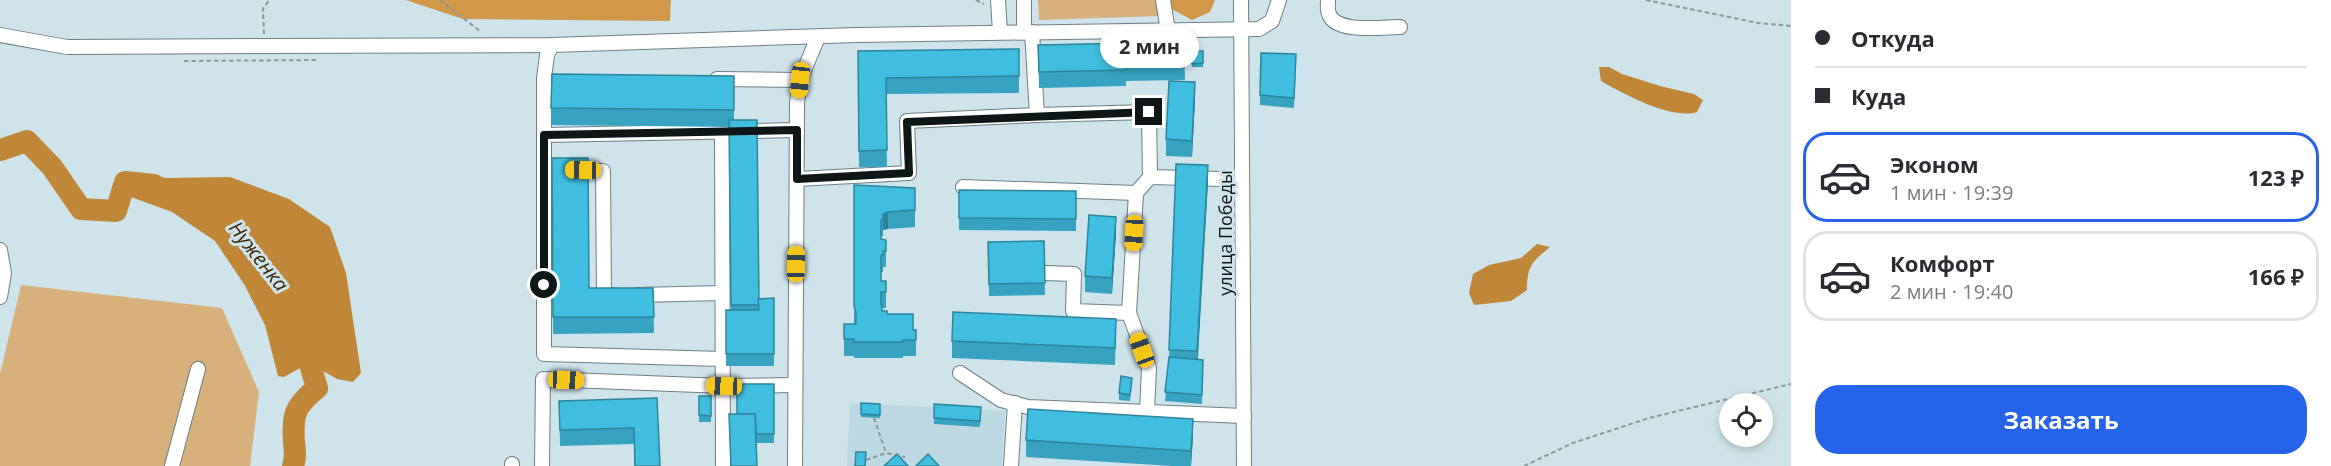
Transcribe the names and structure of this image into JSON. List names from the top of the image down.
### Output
{
  "streets": {
    "street": ["улица Победы"]
  },
  "water": ["Нуженка"],
  "page": {
    "banner": ["Откуда", "Куда"],
    "bubble": "2 мин",
    "list": [
      {
        "name": "Эконом",
        "note": "1 мин · 19:39",
        "value": "123 ₽"
      },
      {
        "name": "Комфорт",
        "note": "2 мин · 19:40",
        "value": "166 ₽"
      }
    ],
    "buttons": "Заказать"
  }
}
